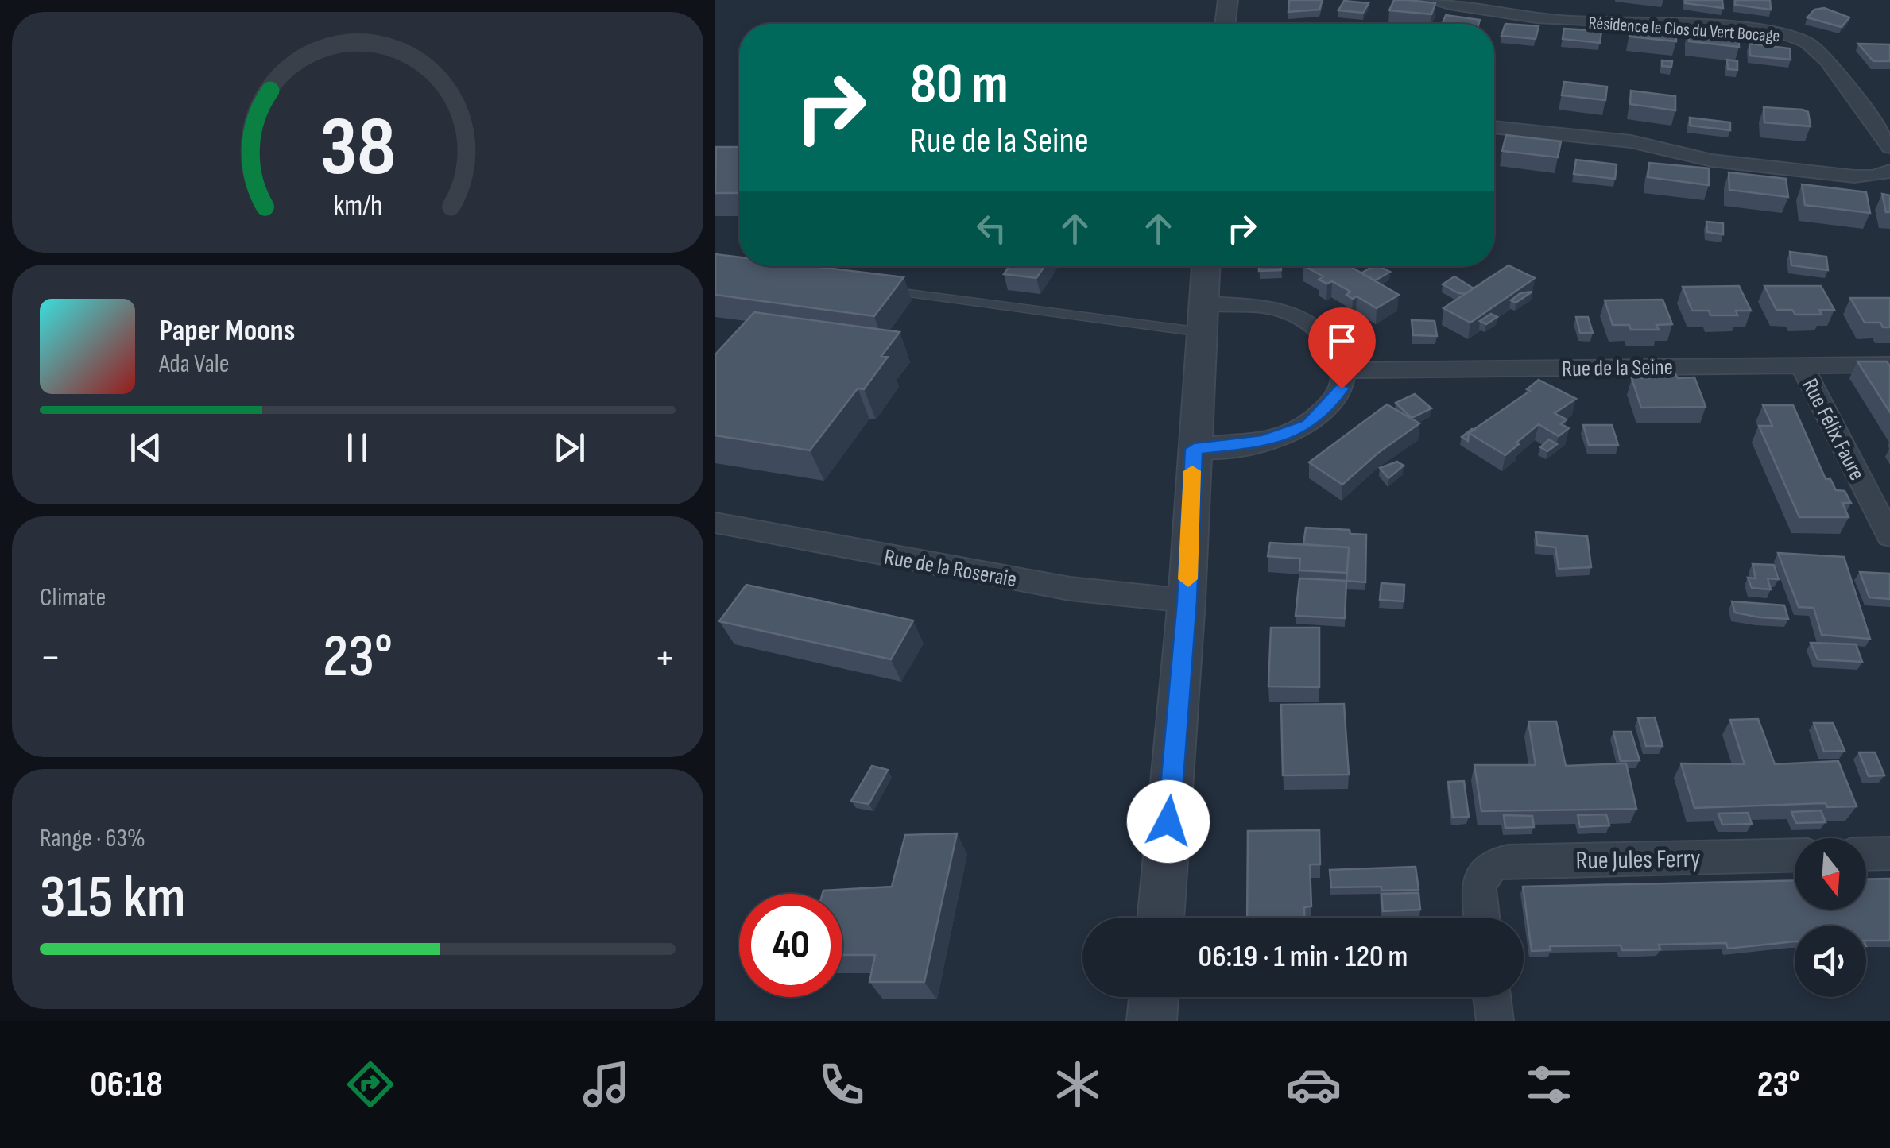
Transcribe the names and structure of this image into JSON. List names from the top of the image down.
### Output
{
  "streets": {
    "street": [
      "Résidence le Clos du Vert Bocage",
      "Rue de la Seine",
      "Rue Félix Faure",
      "Rue de la Roseraie",
      "Rue Jules Ferry"
    ]
  },
  "crossings": [
    ["Rue de la Seine", "Rue Félix Faure"]
  ],
  "north": "bottom",
  "page": {
    "turn": ["80 m", "Rue de la Seine"],
    "song": ["Paper Moons", "Ada Vale"],
    "tile": [
      "Climate",
      ["Range · 63%", "315 km"]
    ],
    "heat": ["−", "23°", "+"],
    "limit": "40",
    "trip": "06:19 · 1 min · 120 m",
    "tabs": ["06:18", "23°"],
    "gauge": ["38", "km/h"]
  }
}
